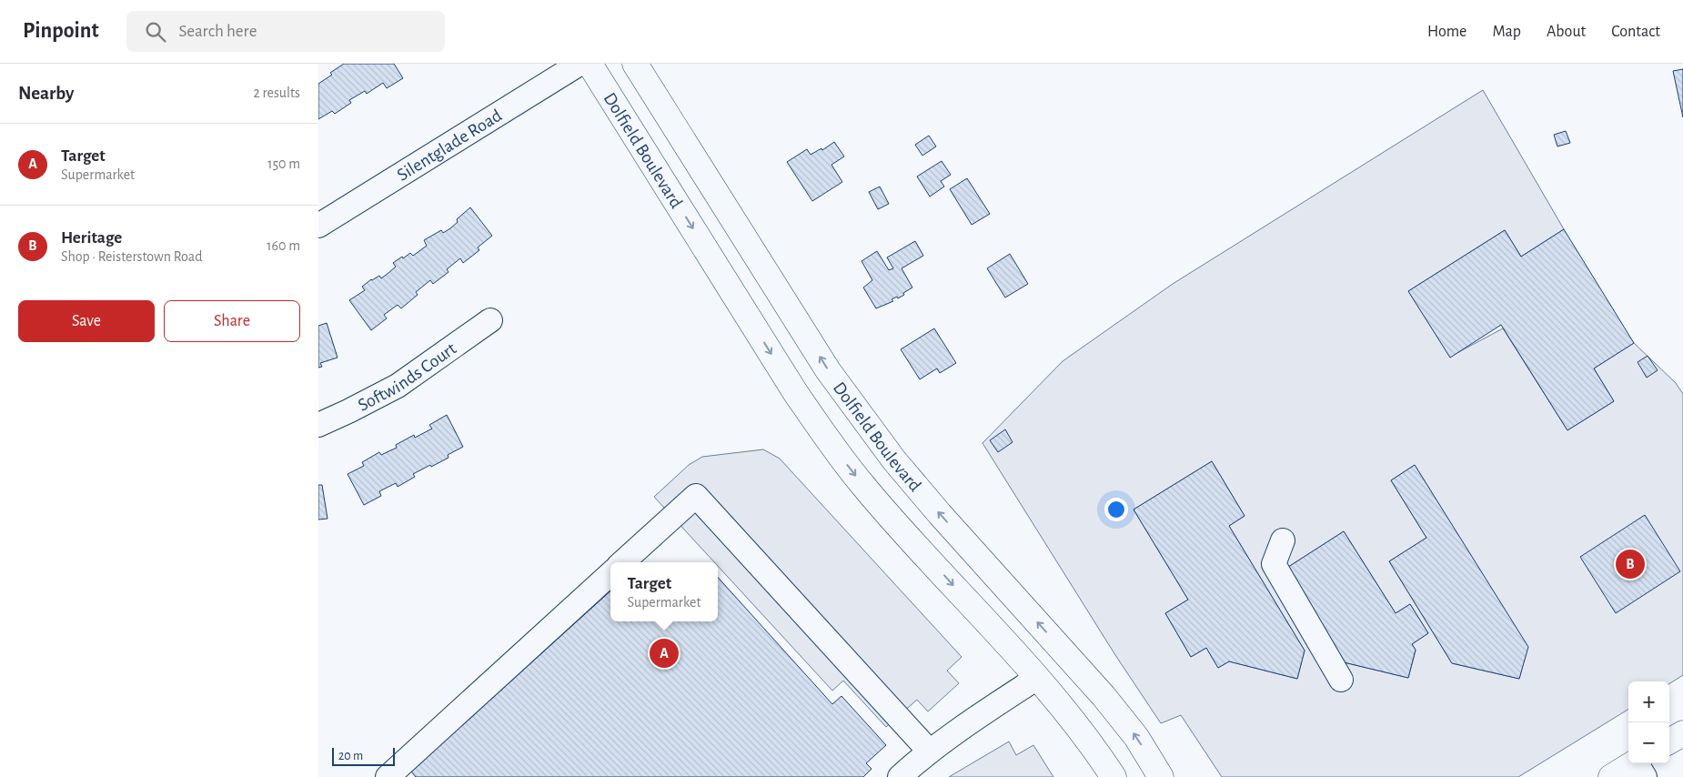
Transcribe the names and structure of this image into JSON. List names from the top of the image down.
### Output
{
  "streets": {
    "main road": ["Dolfield Boulevard"],
    "street": ["Silentglade Road", "Softwinds Court"]
  },
  "scale_bar": "20 m",
  "page": {
    "header": "Pinpoint",
    "search": "Search here",
    "nav": [
      "Home",
      "Map",
      "About",
      "Contact"
    ],
    "heading": ["Nearby", "2 results"],
    "list": [
      {
        "mark": "A",
        "name": "Target",
        "note": "Supermarket",
        "value": "150 m"
      },
      {
        "mark": "B",
        "name": "Heritage",
        "note": "Shop · Reisterstown Road",
        "value": "160 m"
      }
    ],
    "buttons": ["Save", "Share"],
    "pins": ["B", "A"],
    "popup": ["Target", "Supermarket"],
    "map_buttons": ["+", "−"],
    "scale": "20 m"
  }
}
